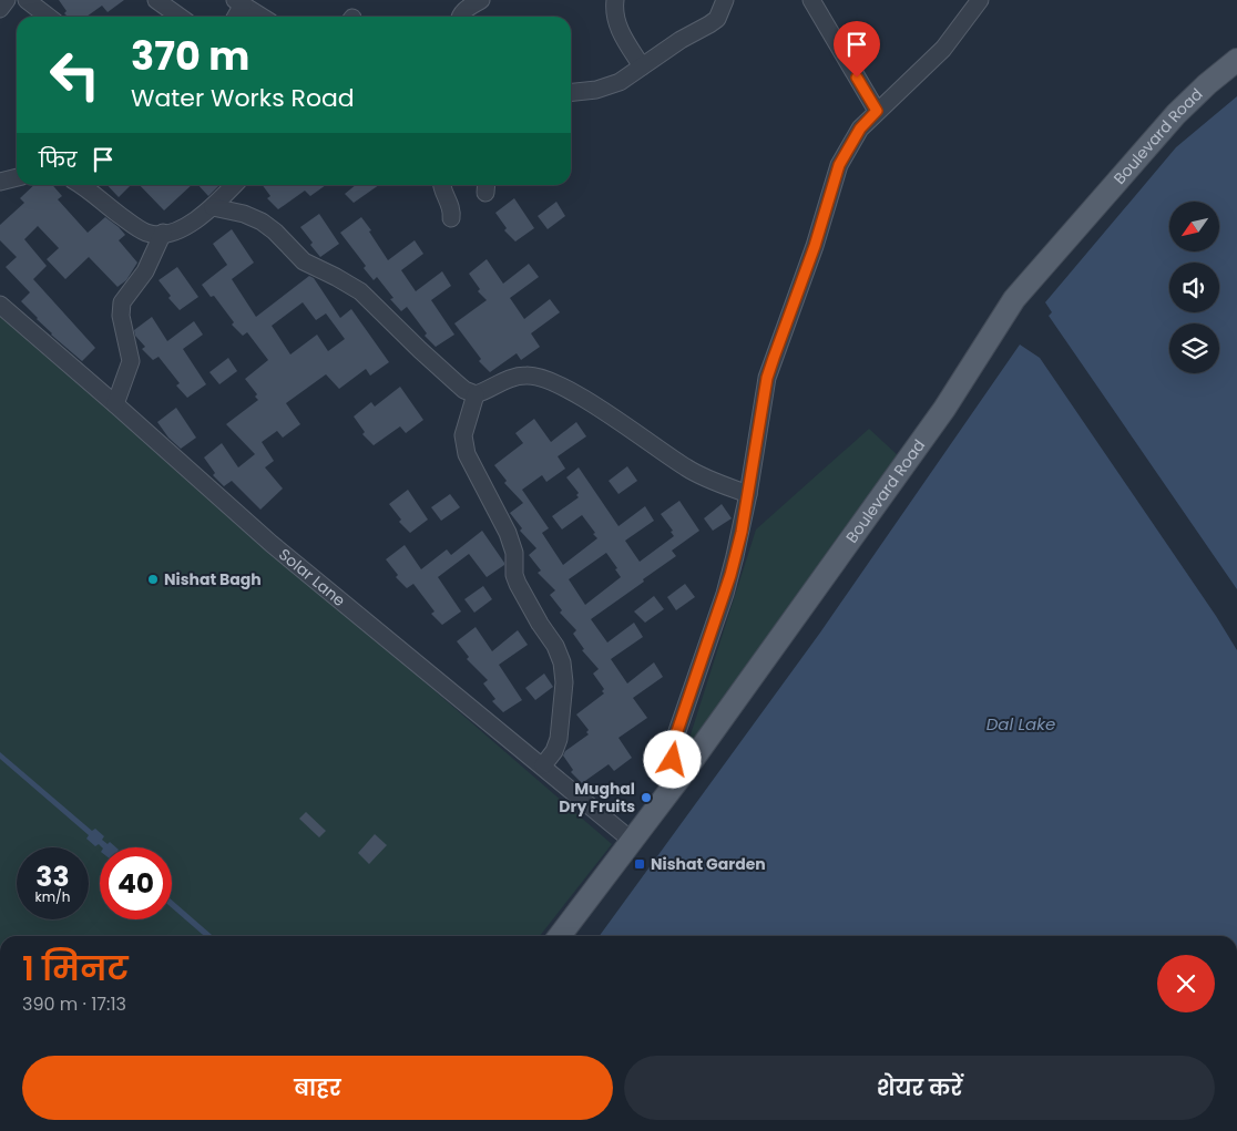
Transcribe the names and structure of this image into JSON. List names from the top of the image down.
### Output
{
  "streets": {
    "main road": ["Boulevard Road"],
    "street": ["Solar Lane"]
  },
  "crossings": [
    ["Boulevard Road", "Solar Lane"]
  ],
  "water": ["Dal Lake"],
  "places": {
    "other": ["Nishat Bagh", "Mughal Dry Fruits"],
    "transit": ["Nishat Garden"]
  },
  "north": "bottom left",
  "page": {
    "turn": ["370 m", "Water Works Road"],
    "then": "फिर",
    "speed": "33 km/h",
    "limit": "40",
    "heading": ["1 मिनट", "390 m · 17:13"],
    "buttons": ["बाहर", "शेयर करें"]
  }
}
